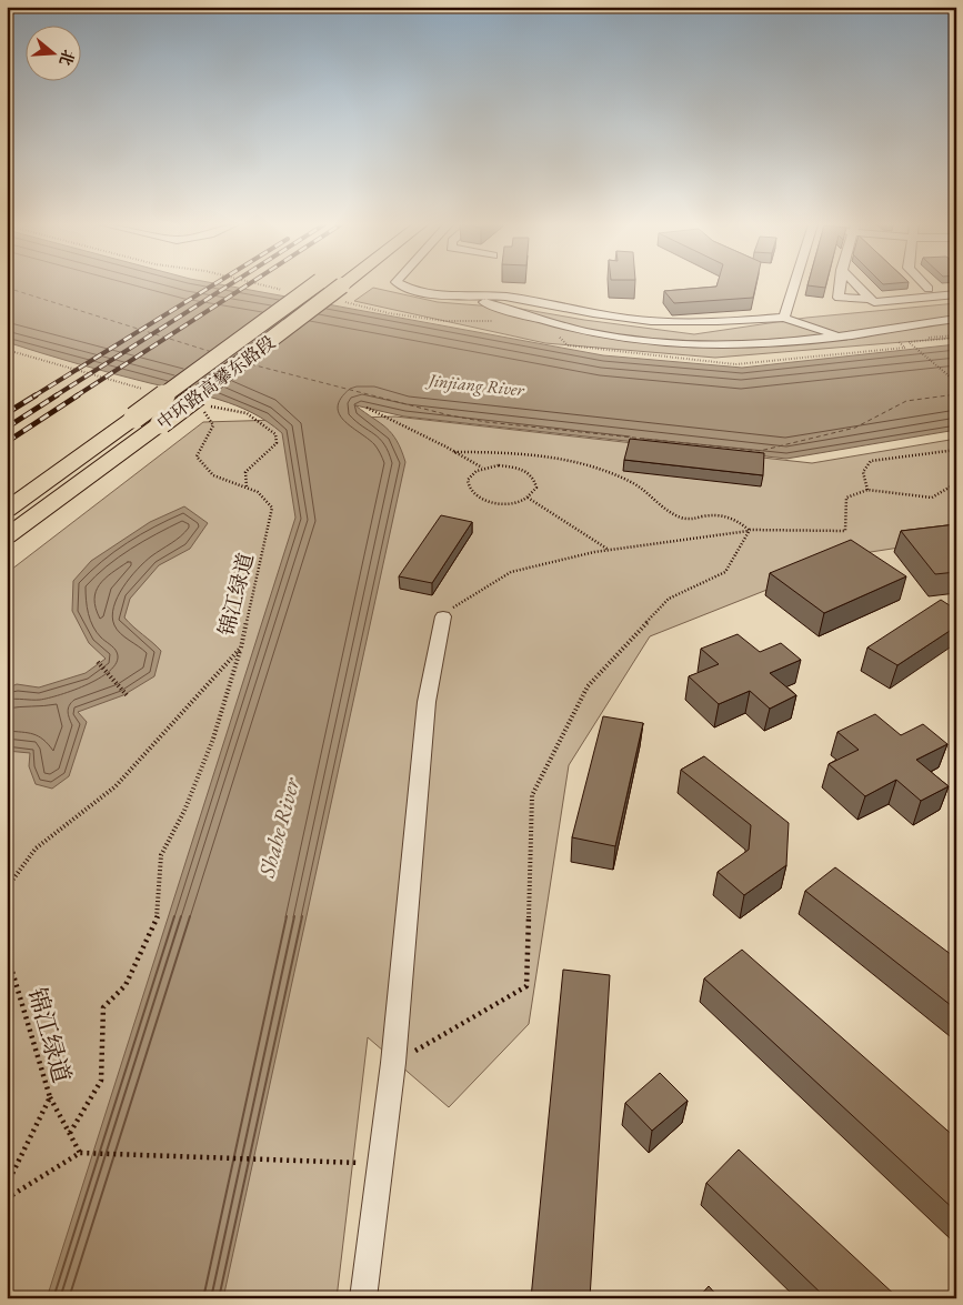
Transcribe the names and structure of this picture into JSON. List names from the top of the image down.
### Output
{
  "streets": {
    "main road": ["中环路高攀东路段"],
    "path": ["锦江绿道"]
  },
  "water": ["Jinjiang River", "Shahe River"],
  "north": "right"
}
